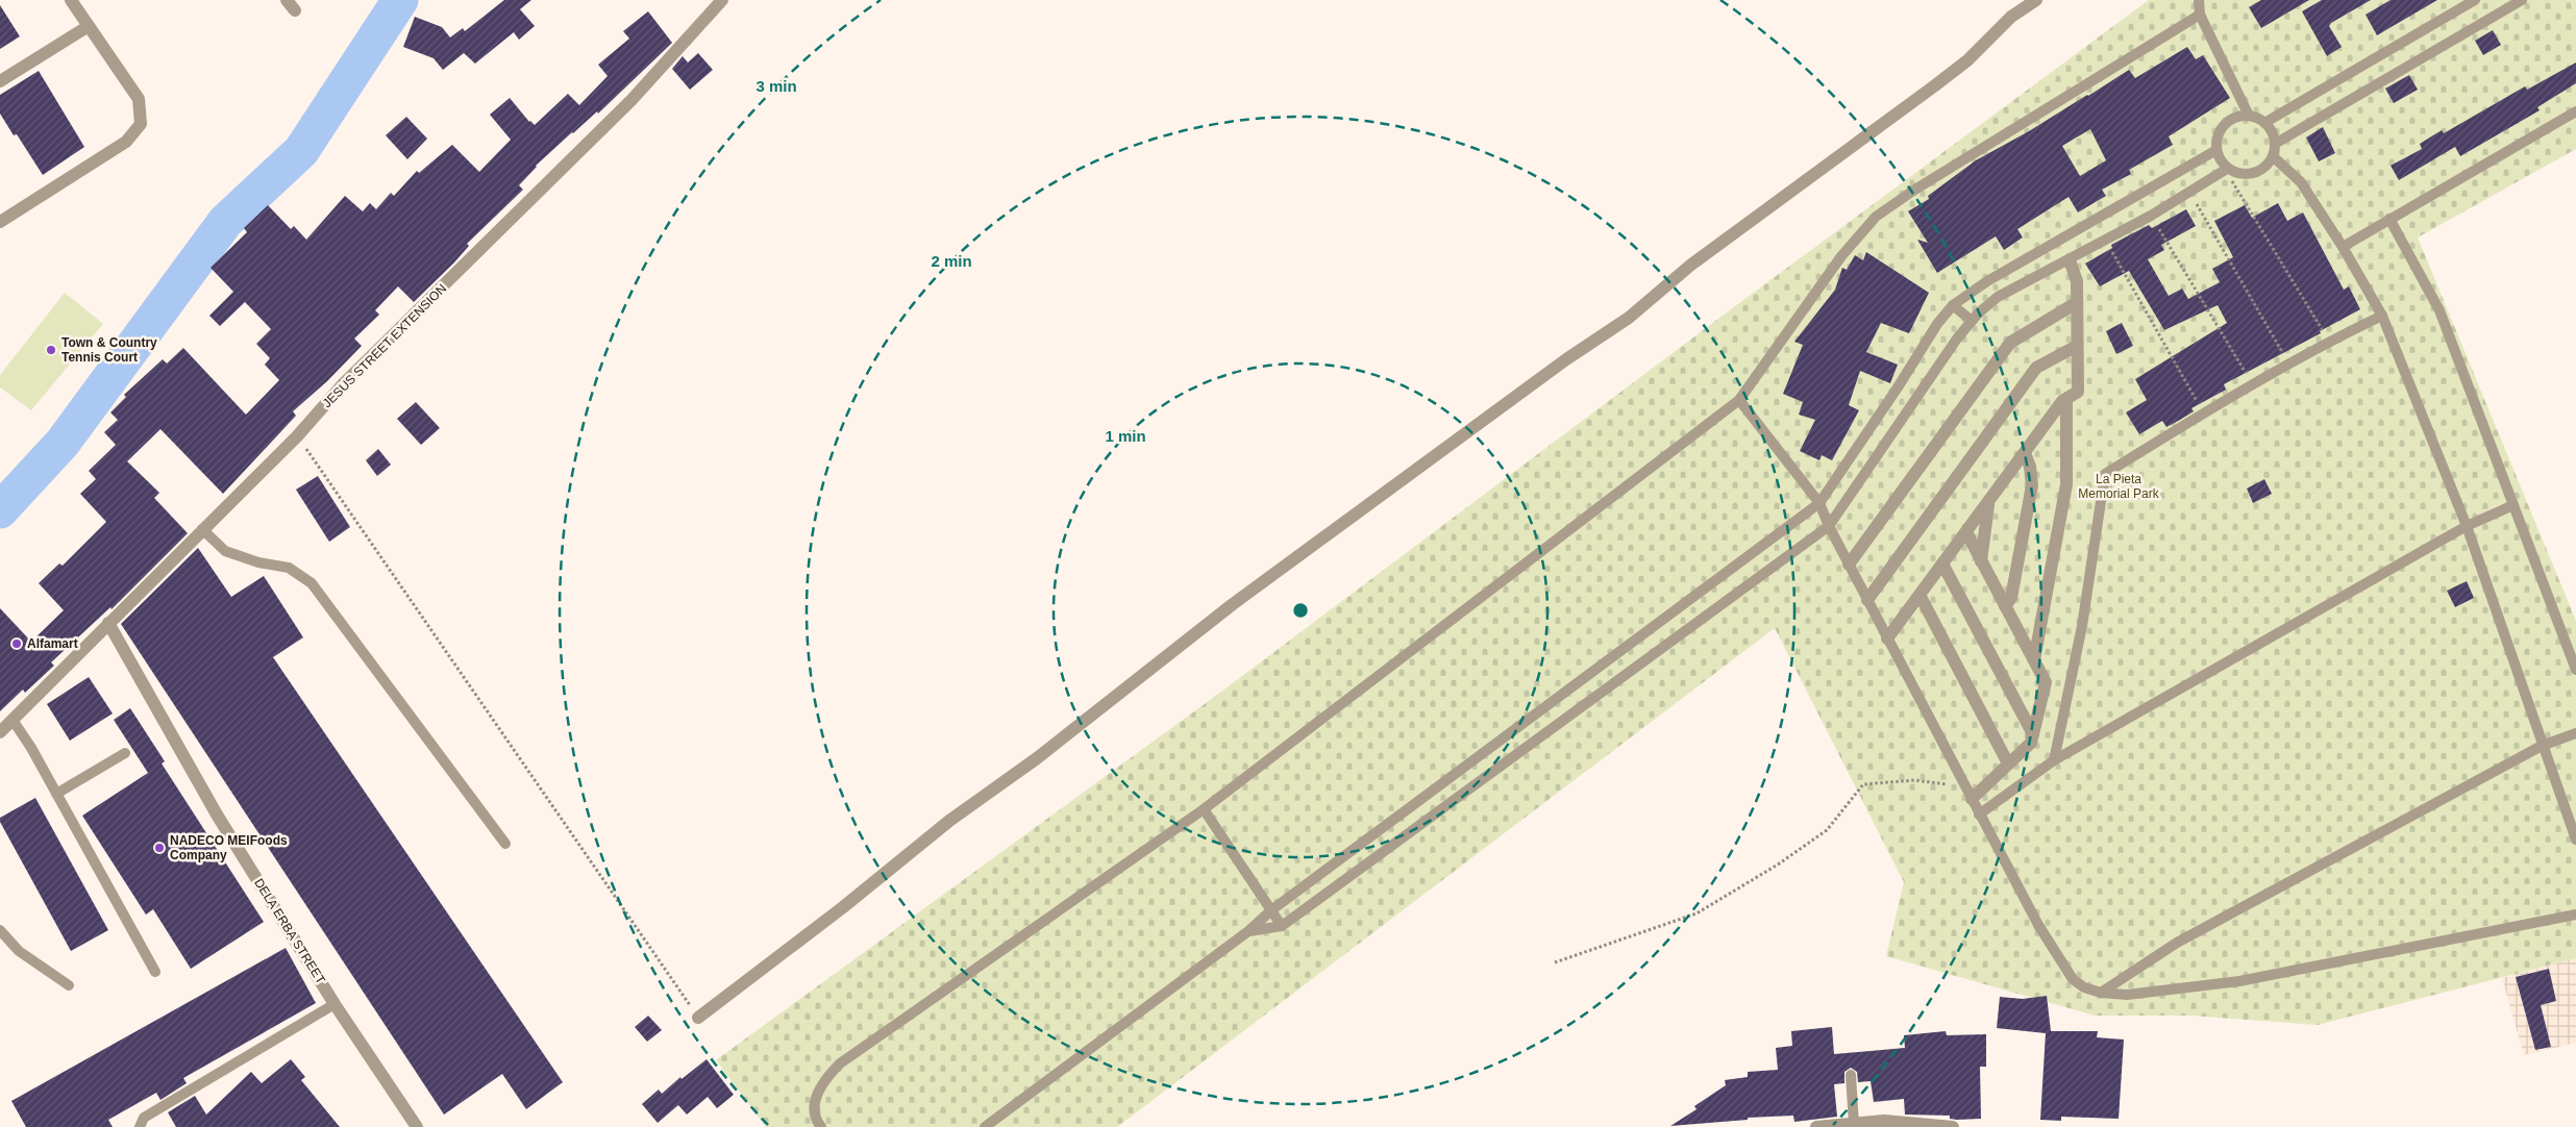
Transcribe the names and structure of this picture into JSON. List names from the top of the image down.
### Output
{
  "streets": {
    "street": ["JESUS STREET EXTENSION", "DELA ERBA STREET"]
  },
  "crossings": [
    ["JESUS STREET EXTENSION", "DELA ERBA STREET"]
  ],
  "parks": ["La Pieta Memorial Park"],
  "places": ["Town & Country Tennis Court", "Alfamart", "NADECO MEIFoods Company"],
  "rings": ["3 min", "2 min", "1 min"]
}
